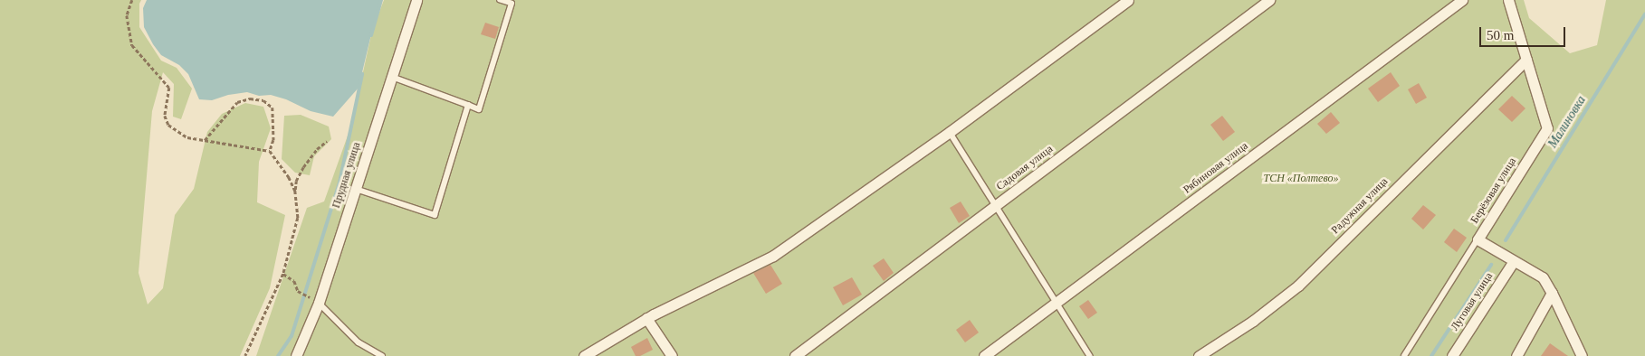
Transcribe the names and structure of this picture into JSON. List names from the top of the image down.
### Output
{
  "streets": {
    "street": [
      "Садовая улица",
      "Рябиновая улица",
      "Прудная улица",
      "Берёзовая улица",
      "Радужная улица",
      "Луговая улица"
    ]
  },
  "crossings": [
    ["Берёзовая улица", "Радужная улица"],
    ["Берёзовая улица", "Луговая улица"]
  ],
  "water": ["Малиновка"],
  "parks": ["ТСН «Полтево»"],
  "scale_bar": "50 m"
}
